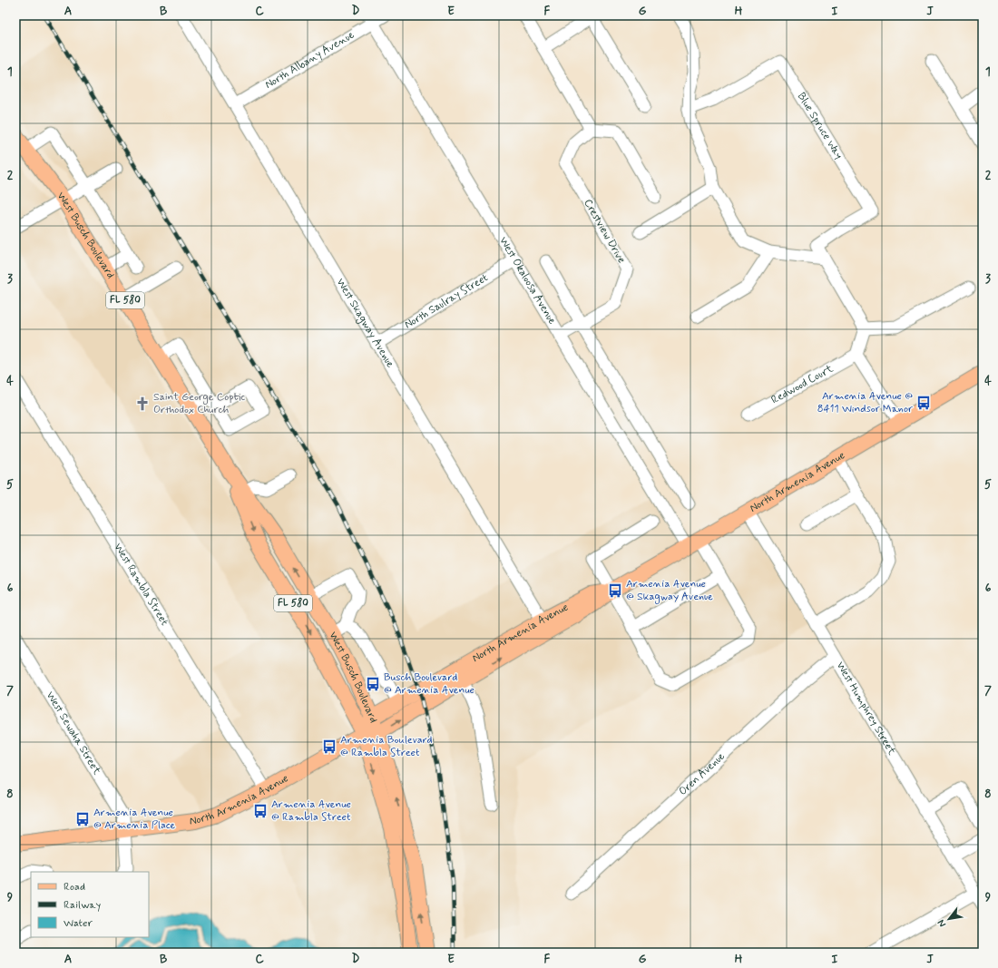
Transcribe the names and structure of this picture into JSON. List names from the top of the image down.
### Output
{
  "streets": {
    "main road": ["West Busch Boulevard", "FL 580", "North Armenia Avenue"],
    "street": [
      "North Albany Avenue",
      "Blue Spruce Way",
      "Crestview Drive",
      "West Okaloosa Avenue",
      "North Saulray Street",
      "West Skagway Avenue",
      "Redwood Court",
      "West Rambla Street",
      "West Humphrey Street",
      "West Sewaha Street",
      "Oren Avenue"
    ]
  },
  "crossings": [
    ["North Albany Avenue", "West Okaloosa Avenue"],
    ["North Albany Avenue", "West Skagway Avenue"],
    ["Crestview Drive", "West Okaloosa Avenue"],
    ["West Busch Boulevard", "North Armenia Avenue"],
    ["West Okaloosa Avenue", "North Saulray Street"],
    ["West Okaloosa Avenue", "North Armenia Avenue"],
    ["North Saulray Street", "West Skagway Avenue"],
    ["West Skagway Avenue", "North Armenia Avenue"],
    ["North Armenia Avenue", "West Rambla Street"],
    ["North Armenia Avenue", "West Humphrey Street"],
    ["North Armenia Avenue", "West Sewaha Street"],
    ["West Humphrey Street", "Oren Avenue"]
  ],
  "places": {
    "bus stop": [
      "Armenia Avenue @ 8411 Windsor Manor",
      "Armenia Avenue @ Skagway Avenue",
      "Busch Boulevard @ Armenia Avenue",
      "Armenia Boulevard @ Rambla Street",
      "Armenia Avenue @ Rambla Street",
      "Armenia Avenue @ Armenia Place"
    ],
    "church": ["Saint George Coptic Orthodox Church"]
  },
  "legend": ["Road", "Railway", "Water"],
  "north": "bottom left",
  "grid": {
    "columns": [
      "A",
      "B",
      "C",
      "D",
      "E",
      "F",
      "G",
      "H",
      "I",
      "J"
    ],
    "rows": [
      "1",
      "2",
      "3",
      "4",
      "5",
      "6",
      "7",
      "8",
      "9"
    ]
  }
}
